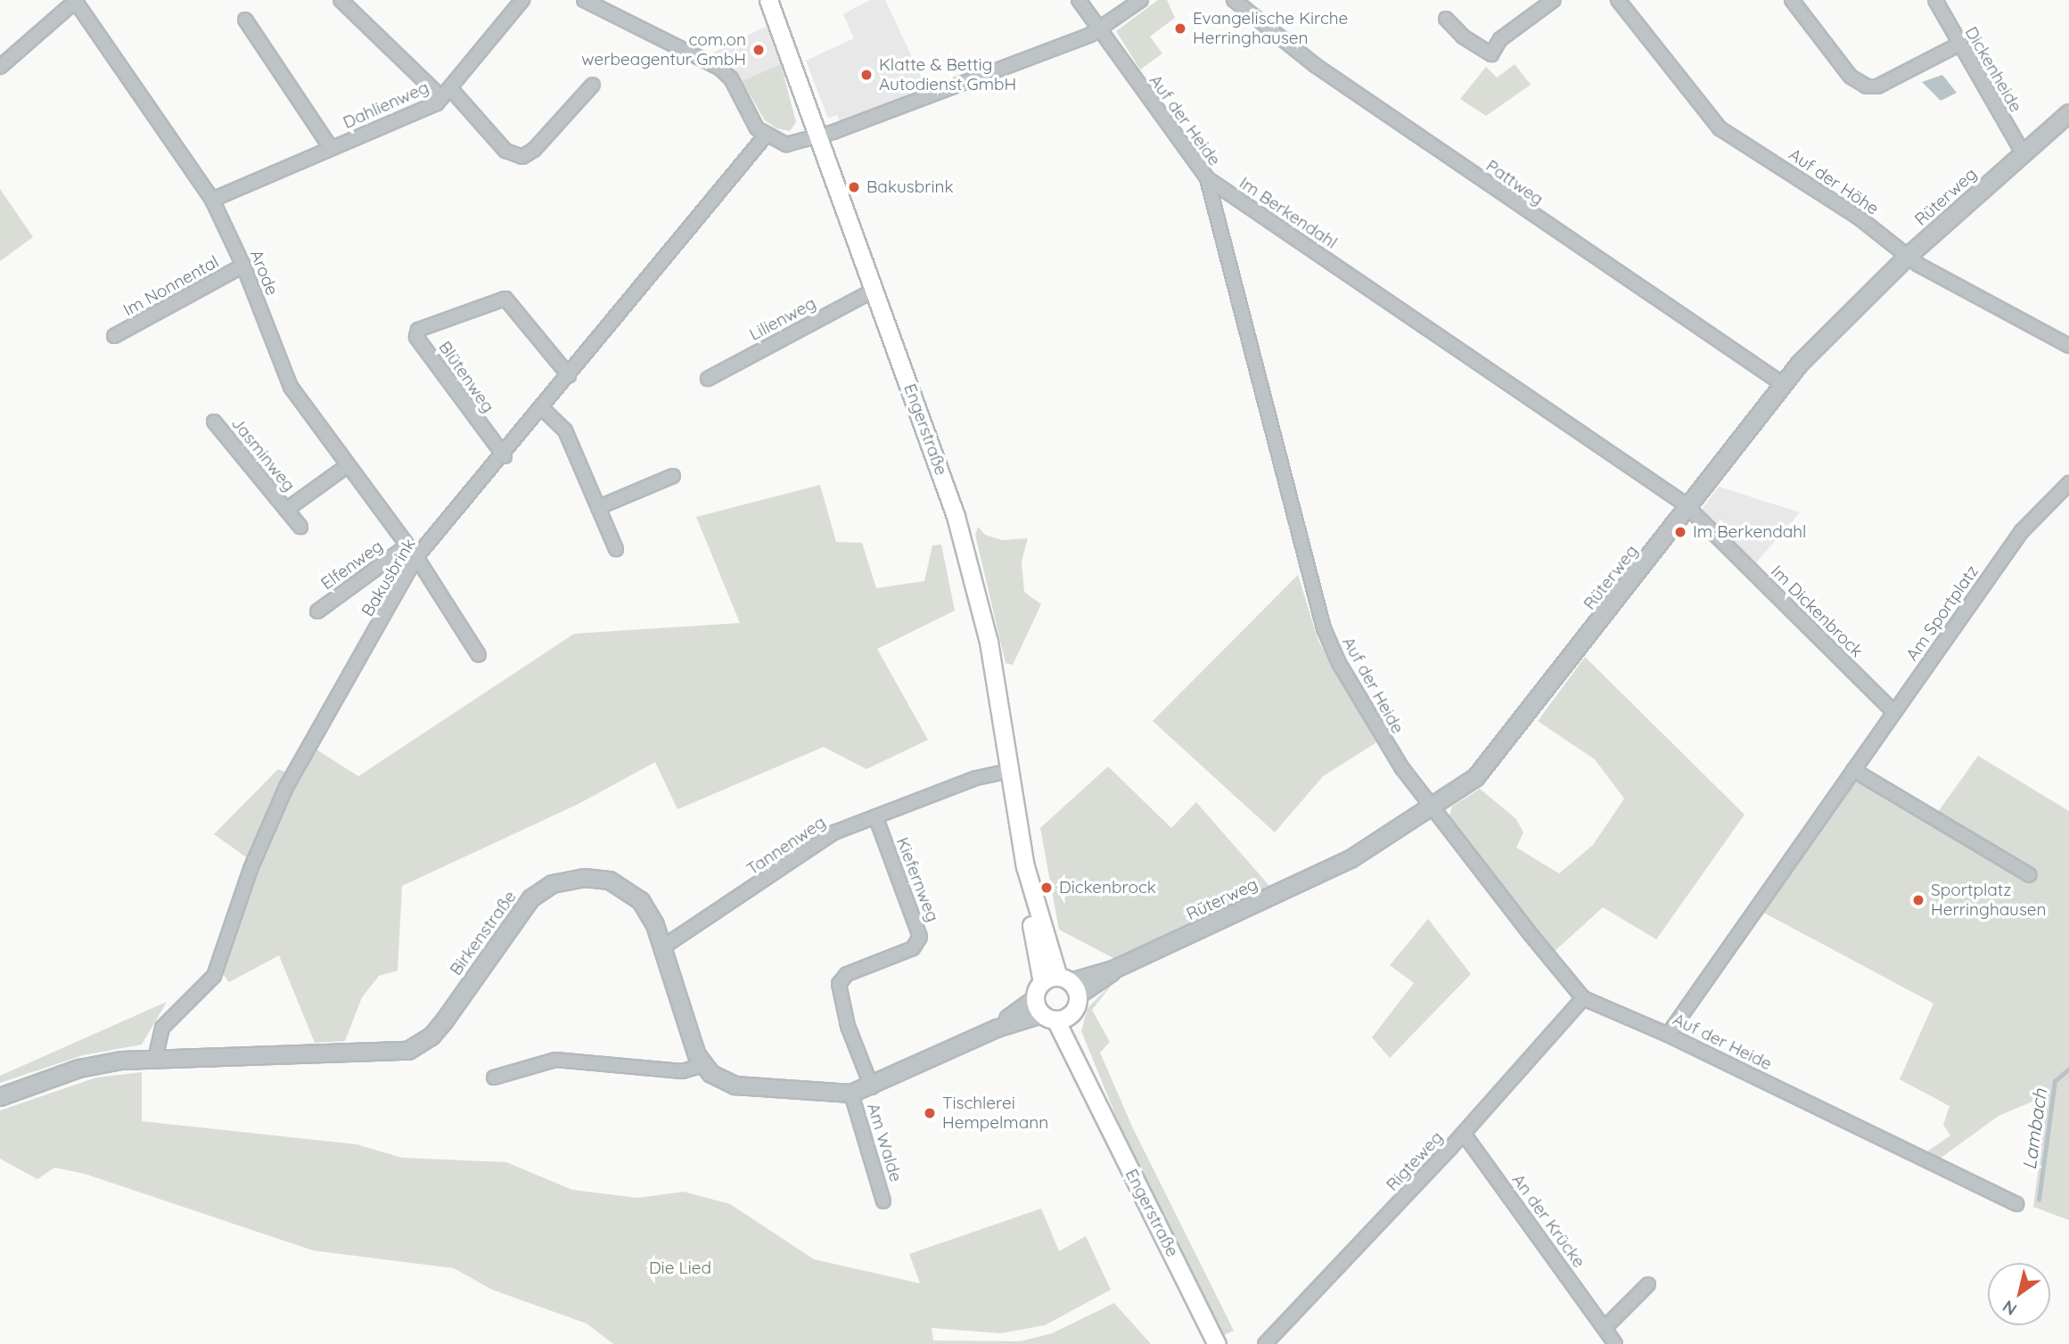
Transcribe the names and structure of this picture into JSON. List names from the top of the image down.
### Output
{
  "streets": {
    "main road": ["Engerstraße"],
    "street": [
      "Dickenheide",
      "Dahlienweg",
      "Auf der Heide",
      "Auf der Höhe",
      "Pattweg",
      "Rüterweg",
      "Im Berkendahl",
      "Arode",
      "Im Nonnental",
      "Lilienweg",
      "Blütenweg",
      "Jasminweg",
      "Elfenweg",
      "Bakusbrink",
      "Im Dickenbrock",
      "Am Sportplatz",
      "Tannenweg",
      "Kiefernweg",
      "Birkenstraße",
      "Am Walde",
      "Rigteweg",
      "An der Krücke"
    ]
  },
  "crossings": [
    ["Dickenheide", "Rüterweg"],
    ["Dahlienweg", "Arode"],
    ["Auf der Heide", "Rüterweg"],
    ["Auf der Heide", "Im Berkendahl"],
    ["Auf der Heide", "Am Sportplatz"],
    ["Auf der Heide", "Rigteweg"],
    ["Auf der Höhe", "Rüterweg"],
    ["Pattweg", "Rüterweg"],
    ["Rüterweg", "Im Berkendahl"],
    ["Rüterweg", "Engerstraße"],
    ["Rüterweg", "Im Dickenbrock"],
    ["Im Berkendahl", "Im Dickenbrock"],
    ["Arode", "Im Nonnental"],
    ["Arode", "Jasminweg"],
    ["Arode", "Elfenweg"],
    ["Arode", "Bakusbrink"],
    ["Lilienweg", "Engerstraße"],
    ["Blütenweg", "Bakusbrink"],
    ["Engerstraße", "Tannenweg"],
    ["Bakusbrink", "Birkenstraße"],
    ["Im Dickenbrock", "Am Sportplatz"],
    ["Tannenweg", "Kiefernweg"],
    ["Tannenweg", "Birkenstraße"],
    ["Rigteweg", "An der Krücke"]
  ],
  "water": ["Lambach"],
  "parks": ["Die Lied"],
  "places": [
    "Evangelische Kirche Herringhausen",
    "com.on werbeagentur GmbH",
    "Klatte & Bettig Autodienst GmbH",
    "Bakusbrink",
    "Im Berkendahl",
    "Dickenbrock",
    "Sportplatz Herringhausen",
    "Tischlerei Hempelmann"
  ],
  "north": "bottom left"
}
